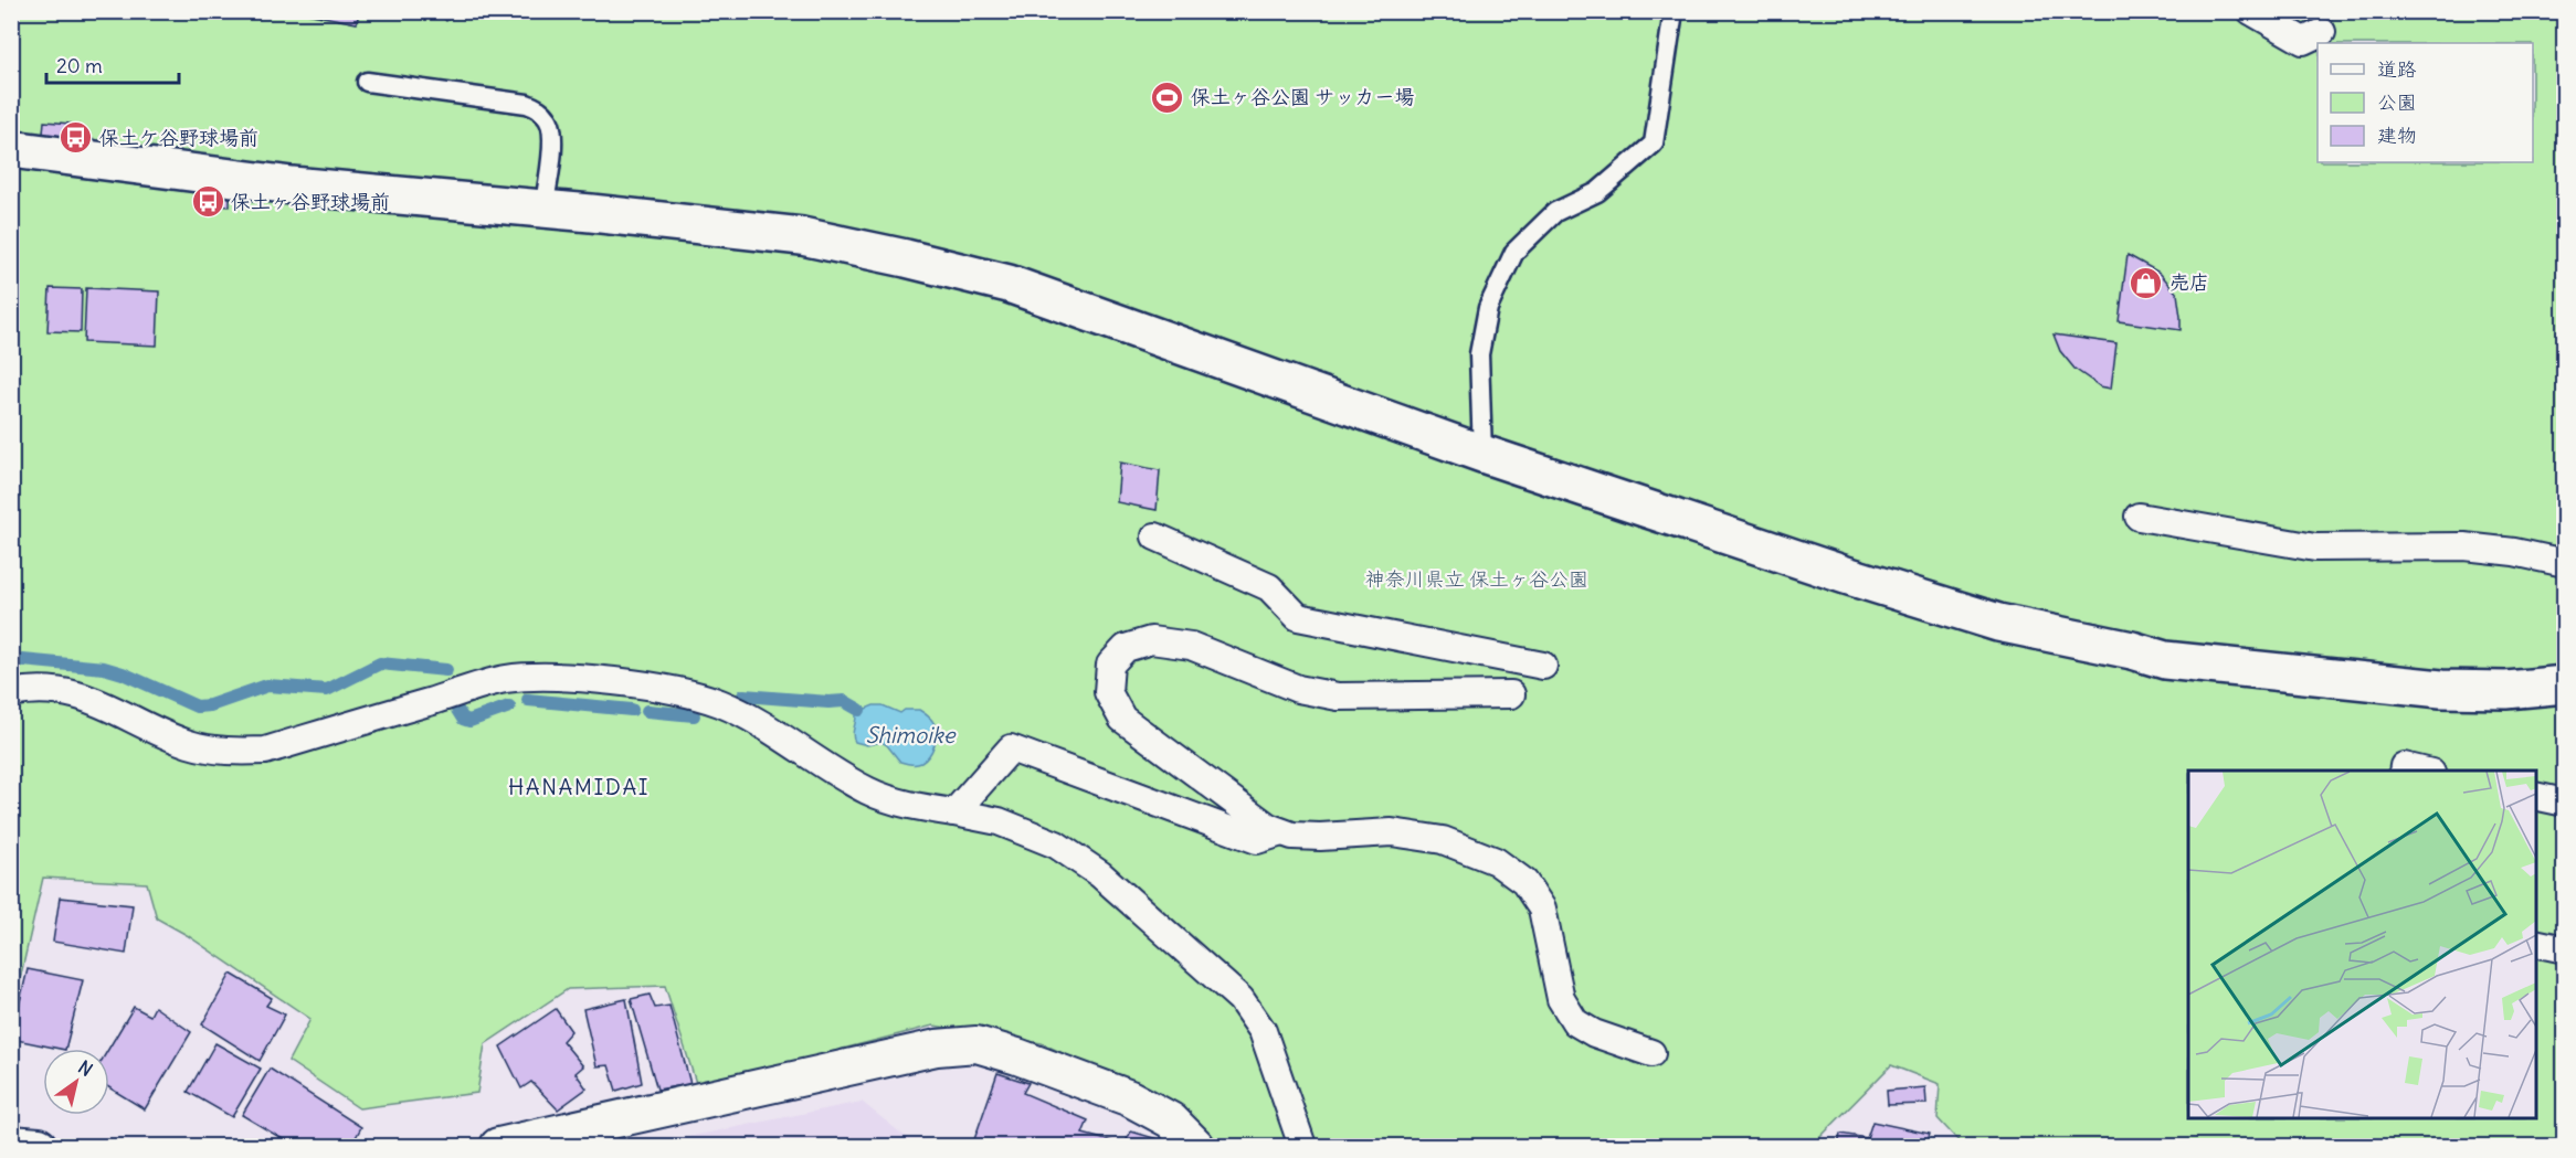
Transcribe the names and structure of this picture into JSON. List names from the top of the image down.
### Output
{
  "districts": ["HANAMIDAI"],
  "water": ["Shimoike"],
  "parks": ["神奈川県立 保土ヶ谷公園"],
  "places": {
    "sports": ["保土ヶ谷公園 サッカー場"],
    "bus stop": ["保土ケ谷野球場前", "保土ヶ谷野球場前"],
    "shop": ["売店"]
  },
  "legend": ["道路", "公園", "建物"],
  "scale_bar": "20 m",
  "north": "top right"
}
